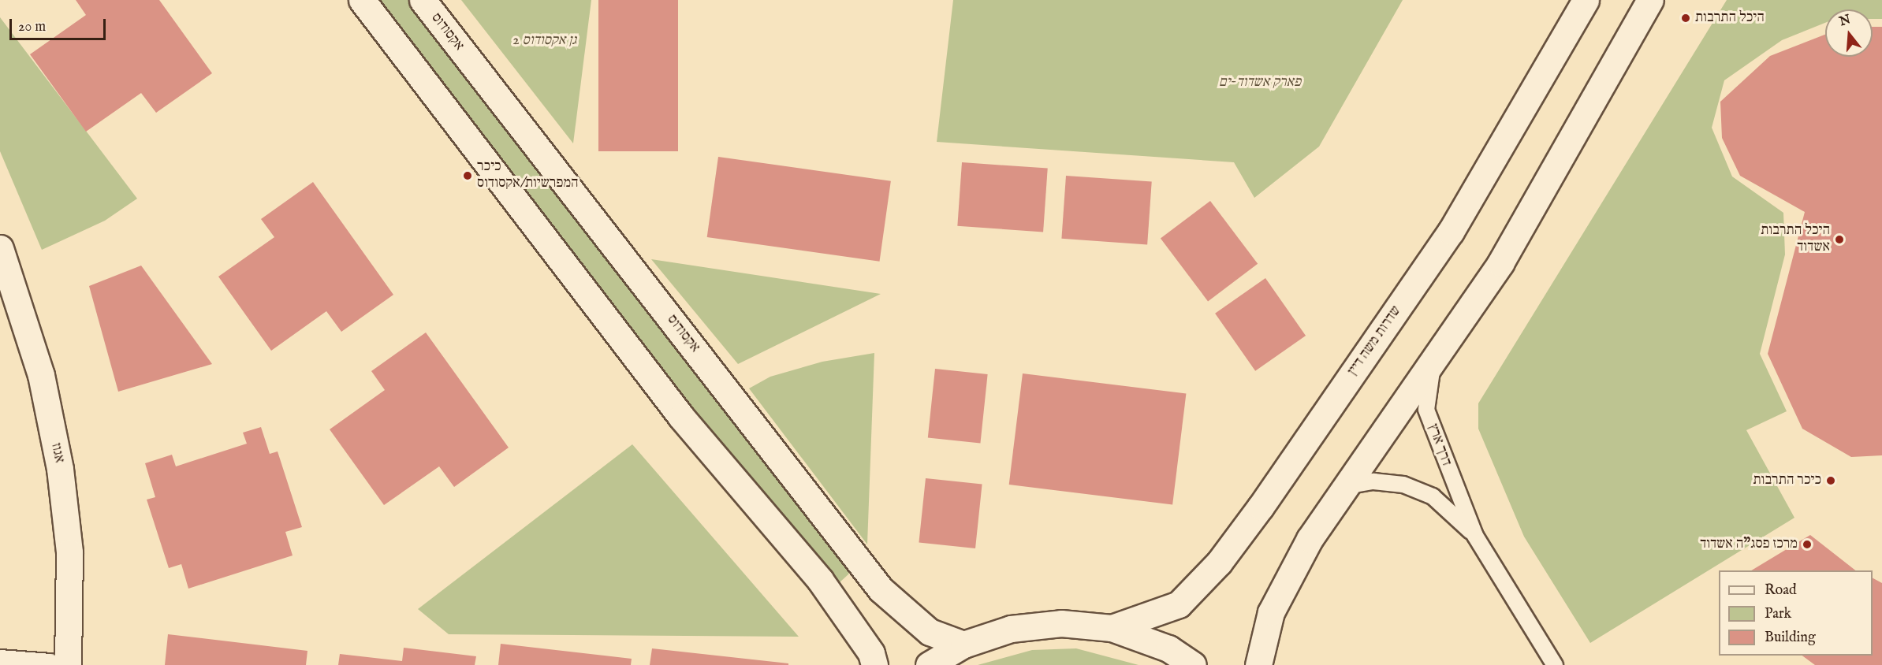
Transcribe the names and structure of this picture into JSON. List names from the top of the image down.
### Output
{
  "streets": {
    "street": ["אקסודוס", "שדרות משה דיין", "אגוז"],
    "lane": ["דרך ארץ"]
  },
  "parks": ["גן אקסודוס 2", "פארק אשדוד-ים"],
  "places": [
    "היכל התרבות",
    "כיכר המפרשיות/אקסודוס",
    "היכל התרבות אשדוד",
    "כיכר התרבות",
    "מרכז פסג\"ה אשדוד"
  ],
  "legend": ["Road", "Park", "Building"],
  "scale_bar": "20 m",
  "north": "top"
}
